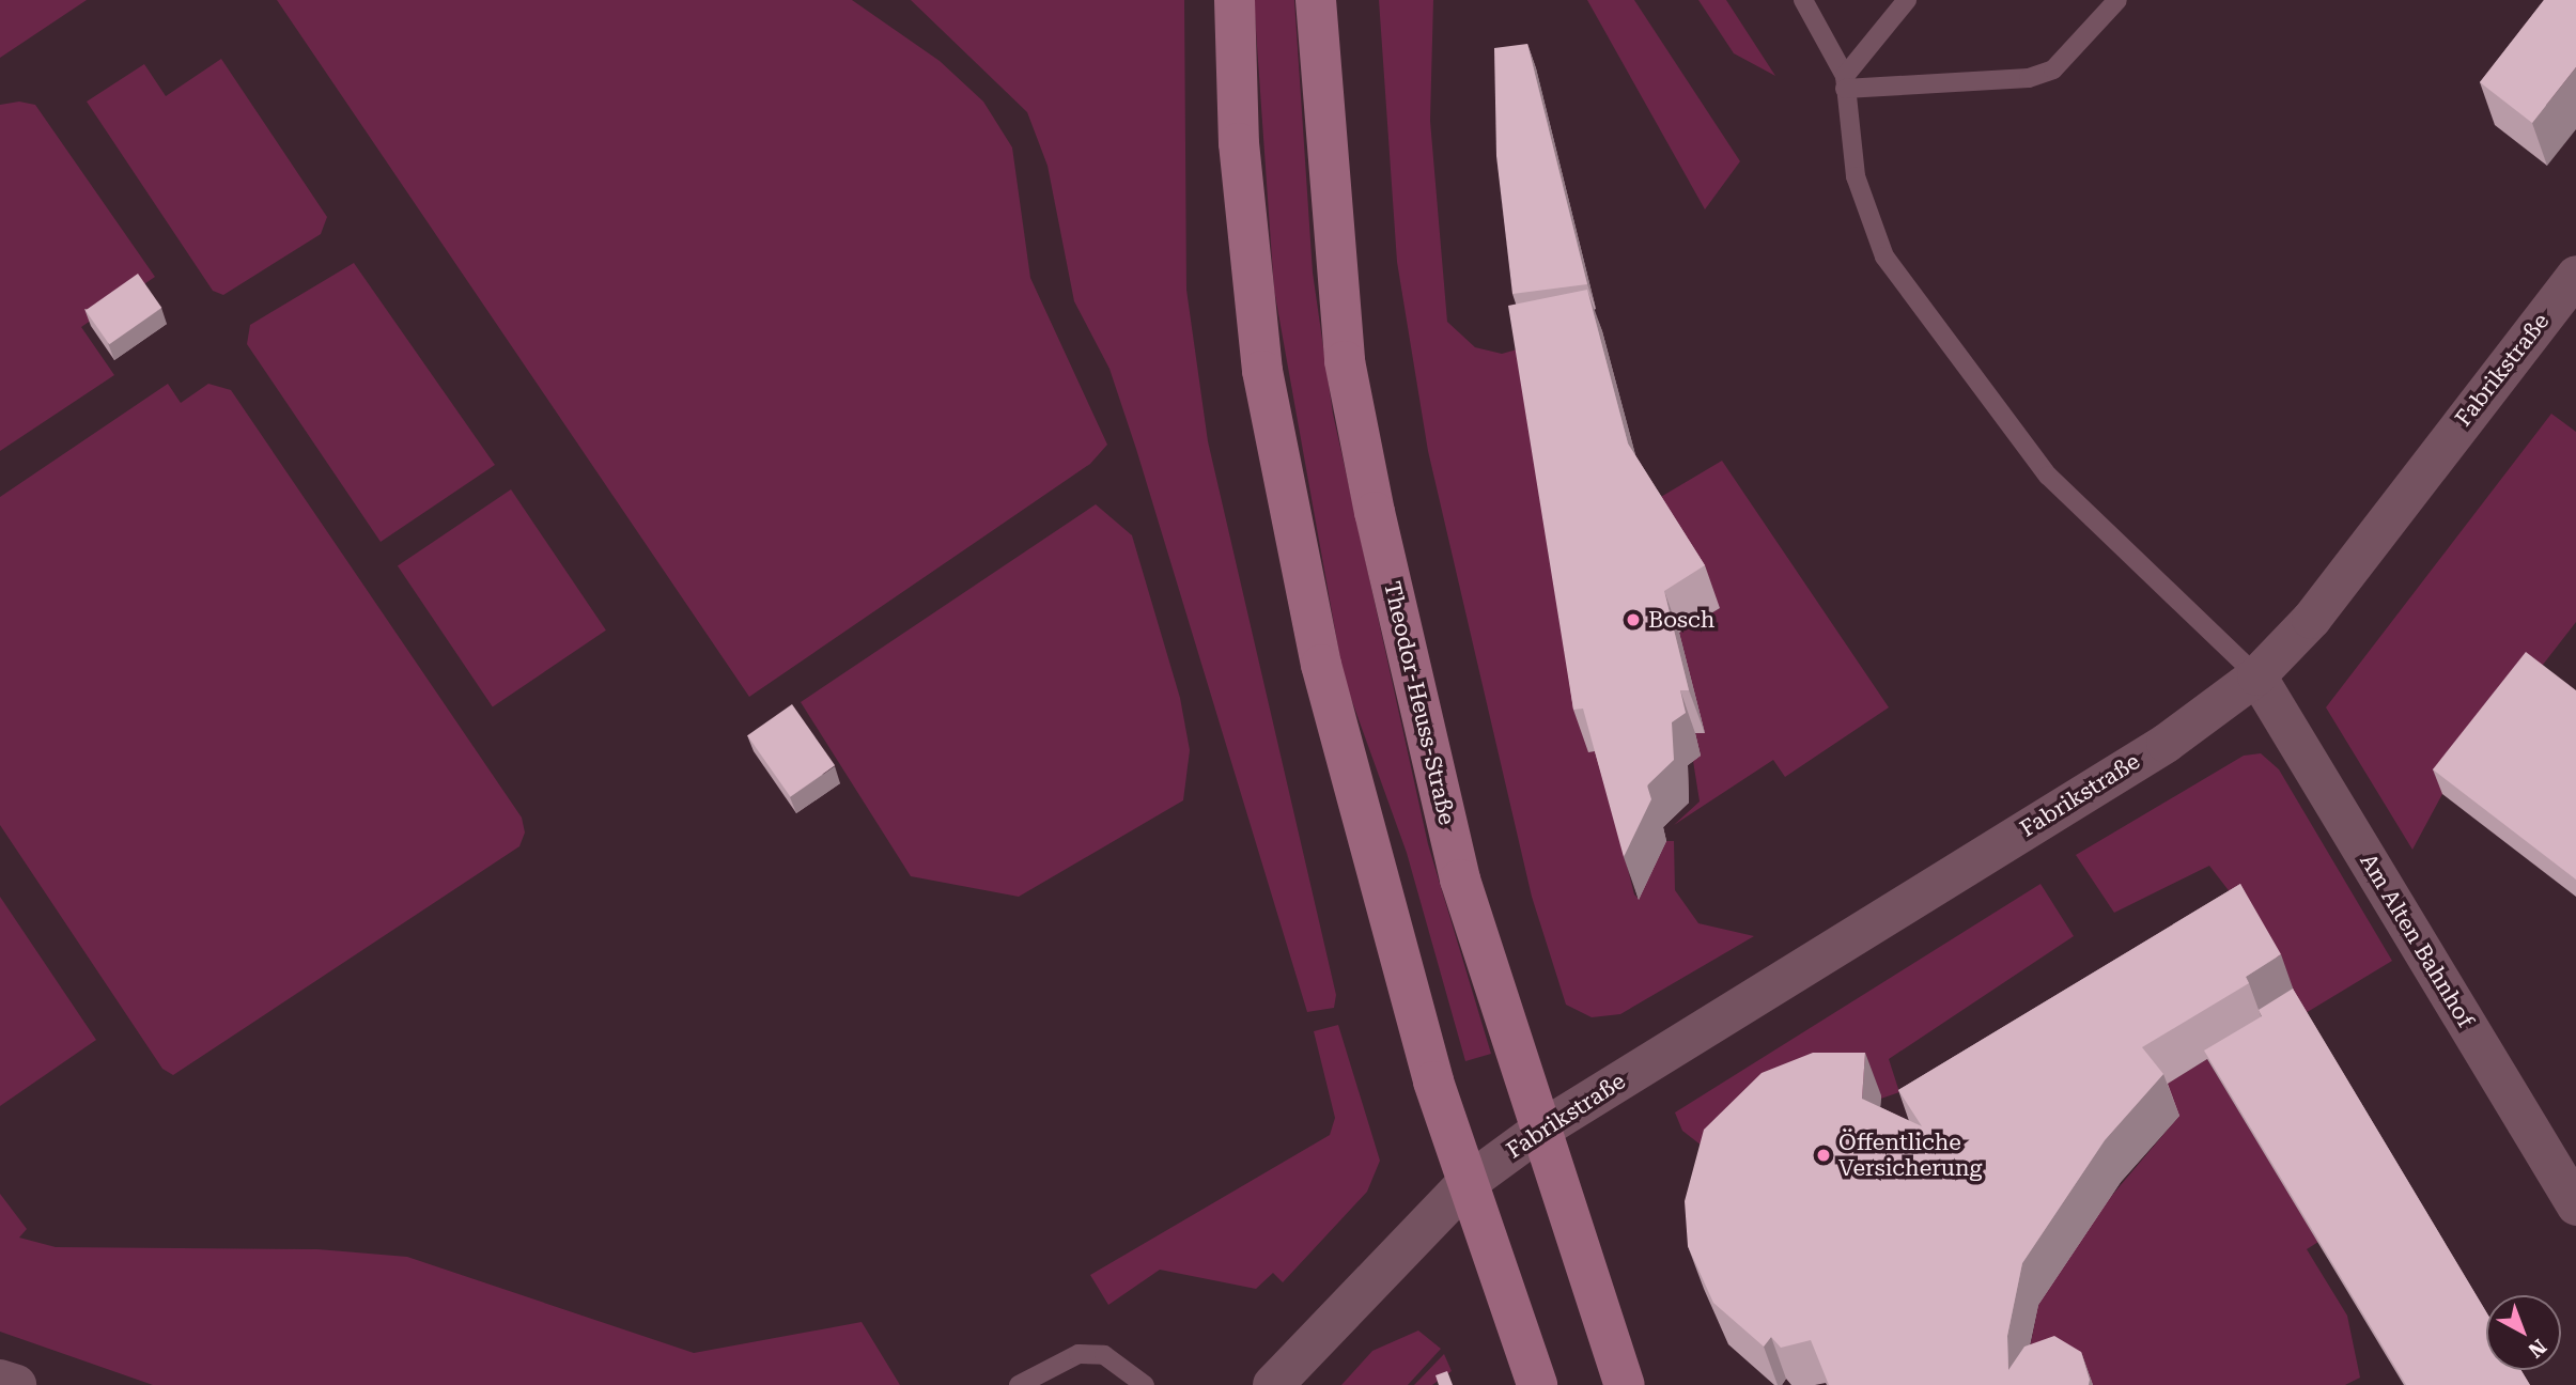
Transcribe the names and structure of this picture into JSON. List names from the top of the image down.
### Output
{
  "streets": {
    "main road": ["Theodor-Heuss-Straße"],
    "street": ["Fabrikstraße", "Am Alten Bahnhof"]
  },
  "crossings": [
    ["Fabrikstraße", "Theodor-Heuss-Straße"],
    ["Fabrikstraße", "Am Alten Bahnhof"]
  ],
  "places": ["Bosch", "Öffentliche Versicherung"],
  "north": "bottom right"
}
